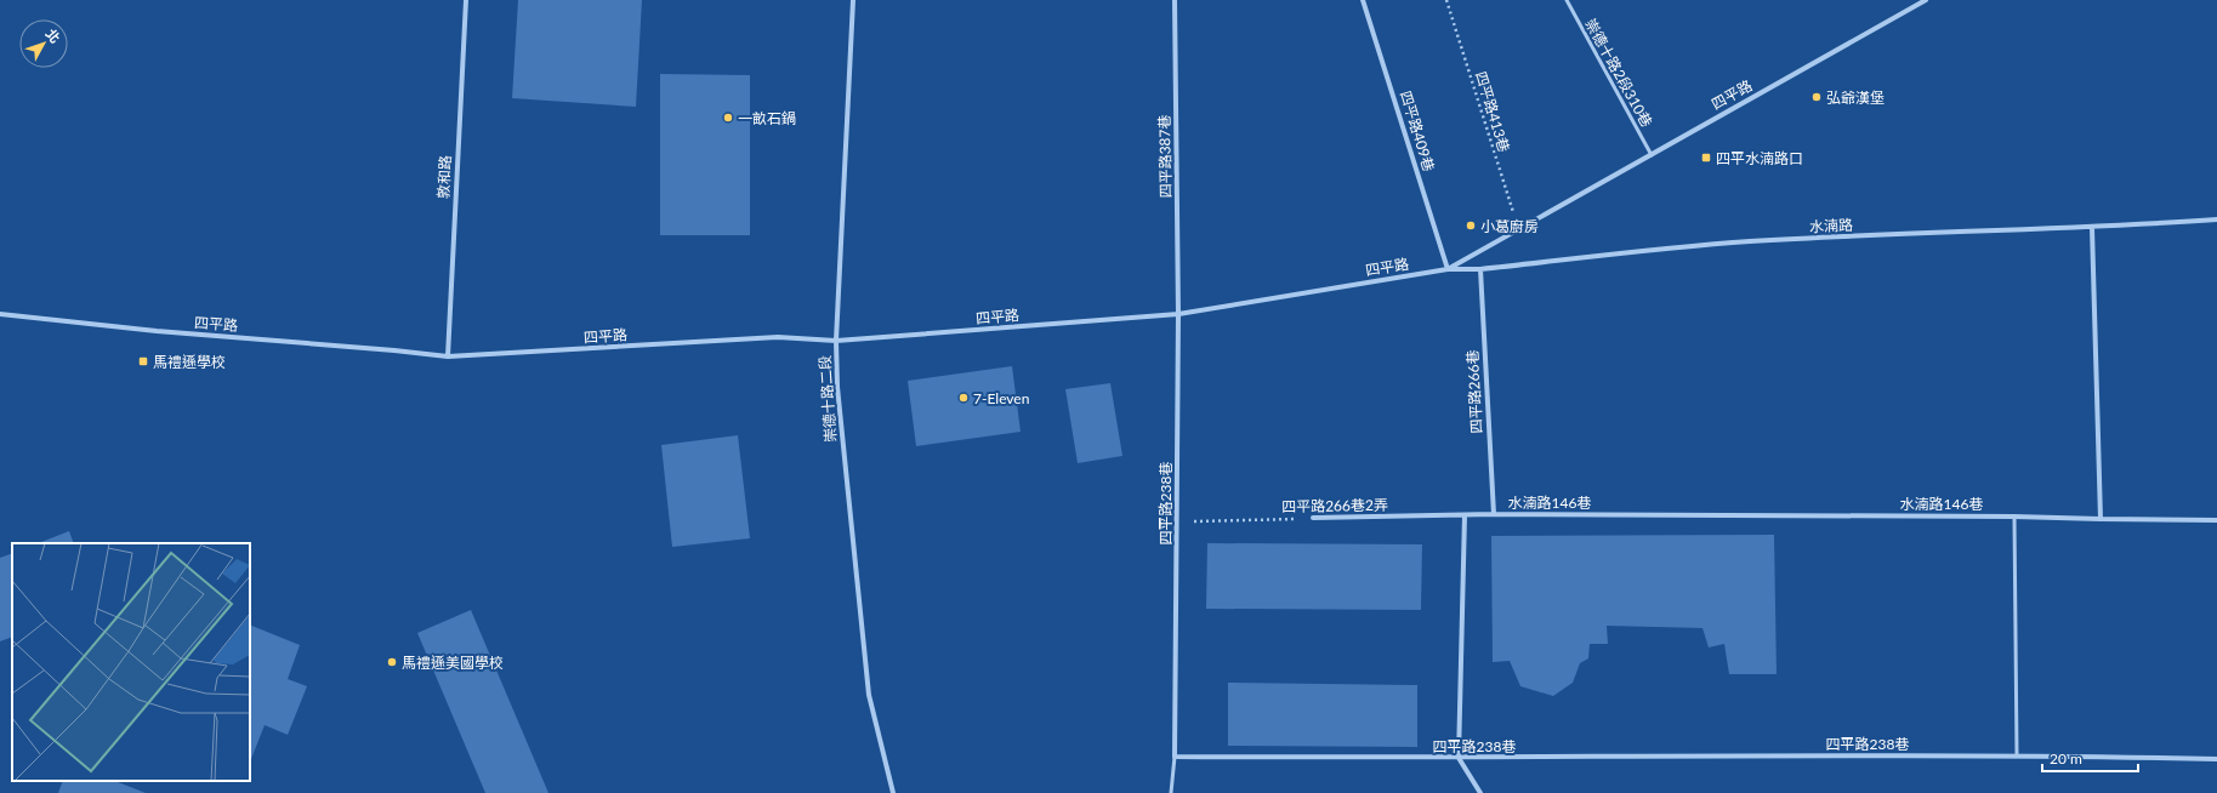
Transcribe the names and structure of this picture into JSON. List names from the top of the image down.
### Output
{
  "streets": {
    "street": [
      "四平路",
      "四平路409巷",
      "四平路387巷",
      "敦和路",
      "水湳路",
      "四平路266巷",
      "崇德十路二段",
      "水湳路146巷",
      "四平路238巷",
      "四平路266巷2弄"
    ],
    "lane": ["崇德十路2段310巷"],
    "path": ["四平路413巷"]
  },
  "crossings": [
    ["崇德十路2段310巷", "四平路"],
    ["四平路", "四平路413巷"],
    ["四平路", "四平路409巷"],
    ["四平路", "四平路387巷"],
    ["四平路", "敦和路"],
    ["四平路", "水湳路"],
    ["四平路", "崇德十路二段"],
    ["四平路", "四平路238巷"],
    ["四平路409巷", "水湳路"],
    ["四平路387巷", "四平路238巷"],
    ["水湳路", "四平路266巷"],
    ["四平路266巷", "水湳路146巷"],
    ["四平路266巷", "四平路266巷2弄"],
    ["水湳路146巷", "四平路266巷2弄"],
    ["四平路238巷", "四平路266巷2弄"]
  ],
  "places": {
    "other": [
      "弘爺漢堡",
      "一畝石鍋",
      "小葛廚房",
      "7-Eleven",
      "馬禮遜美國學校"
    ],
    "transit": ["四平水湳路口", "馬禮遜學校"]
  },
  "scale_bar": "20 m",
  "north": "top right"
}
